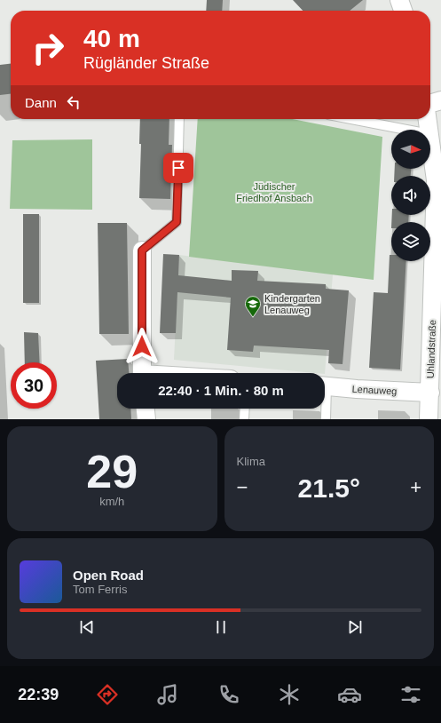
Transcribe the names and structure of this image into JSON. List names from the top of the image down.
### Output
{
  "streets": {
    "street": ["Uhlandstraße", "Lenauweg"]
  },
  "crossings": [
    ["Uhlandstraße", "Lenauweg"]
  ],
  "parks": ["Jüdischer Friedhof Ansbach"],
  "places": {
    "school or university": ["Kindergarten Lenauweg"]
  },
  "north": "right",
  "page": {
    "turn": ["40 m", "Rügländer Straße"],
    "then": "Dann",
    "limit": "30",
    "trip": "22:40 · 1 Min. · 80 m",
    "tile": [
      ["29", "km/h"],
      "Klima"
    ],
    "heat": ["−", "21.5°", "+"],
    "song": ["Open Road", "Tom Ferris"],
    "tabs": "22:39"
  }
}
